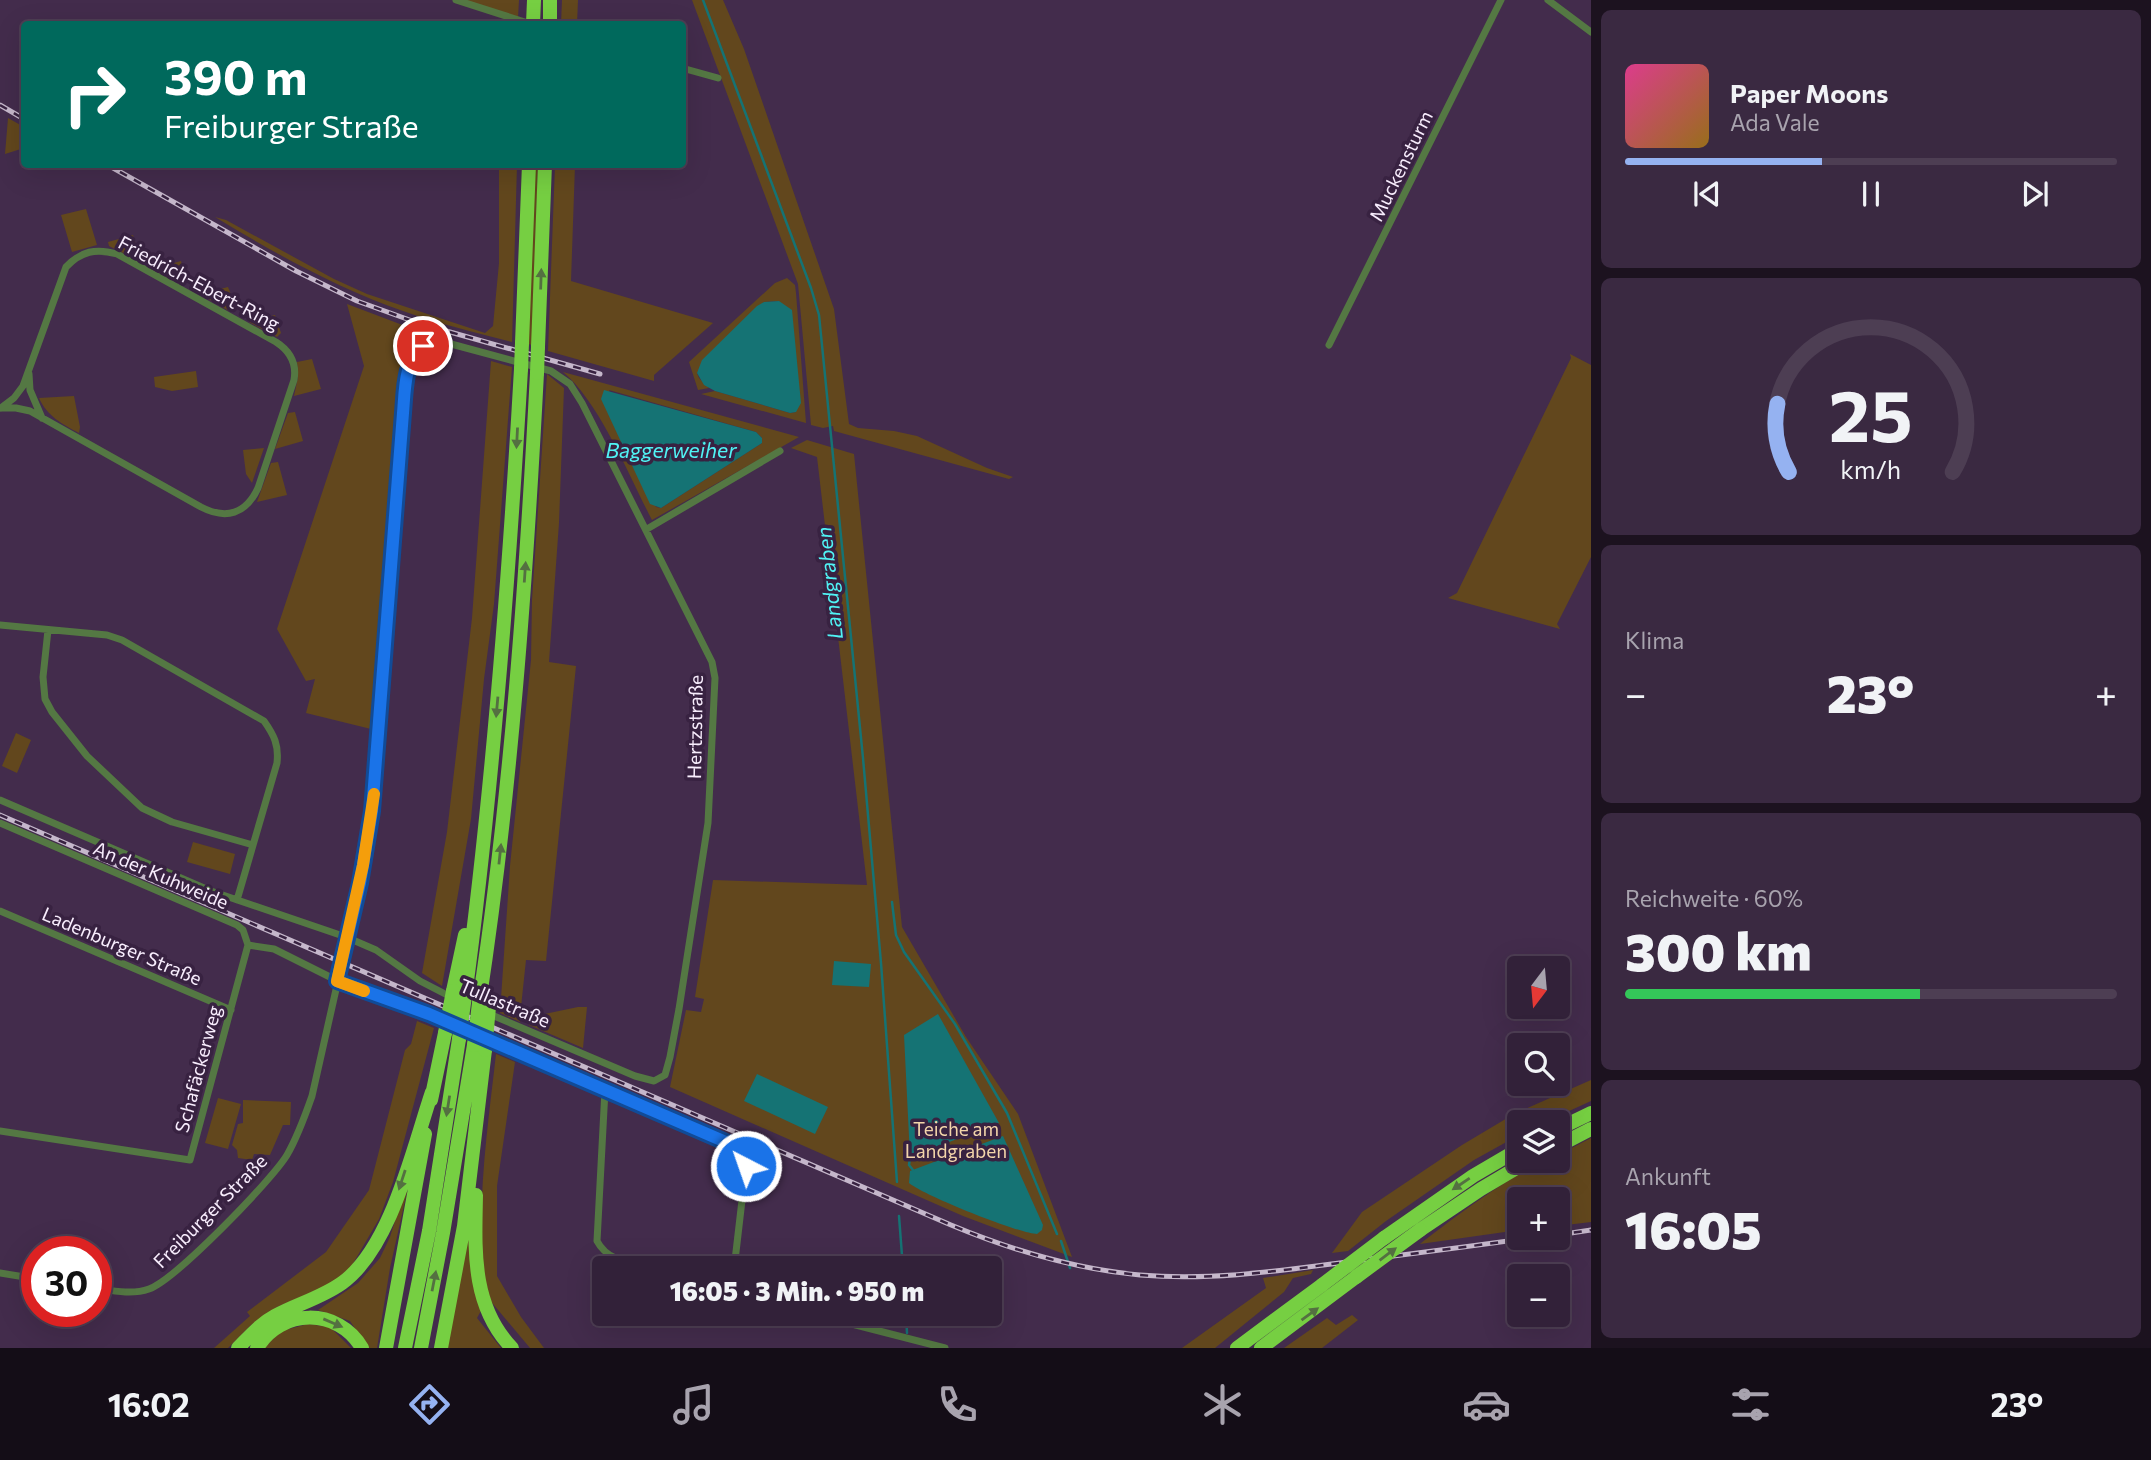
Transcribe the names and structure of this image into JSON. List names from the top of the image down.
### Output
{
  "streets": {
    "street": [
      "Muckensturm",
      "Friedrich-Ebert-Ring",
      "Hertzstraße",
      "An der Kuhweide",
      "Ladenburger Straße",
      "Tullastraße",
      "Schafäckerweg",
      "Freiburger Straße"
    ]
  },
  "crossings": [
    ["Hertzstraße", "Tullastraße"],
    ["Hertzstraße", "Freiburger Straße"],
    ["An der Kuhweide", "Schafäckerweg"],
    ["Ladenburger Straße", "Schafäckerweg"],
    ["Tullastraße", "Freiburger Straße"]
  ],
  "water": ["Baggerweiher", "Landgraben"],
  "parks": ["Teiche am Landgraben"],
  "north": "bottom",
  "page": {
    "turn": ["390 m", "Freiburger Straße"],
    "song": ["Paper Moons", "Ada Vale"],
    "tile": [
      "Klima",
      ["Reichweite · 60%", "300 km"],
      ["Ankunft", "16:05"]
    ],
    "heat": ["−", "23°", "+"],
    "map_buttons": ["+", "−"],
    "limit": "30",
    "trip": "16:05 · 3 Min. · 950 m",
    "tabs": ["16:02", "23°"],
    "gauge": ["25", "km/h"]
  }
}
